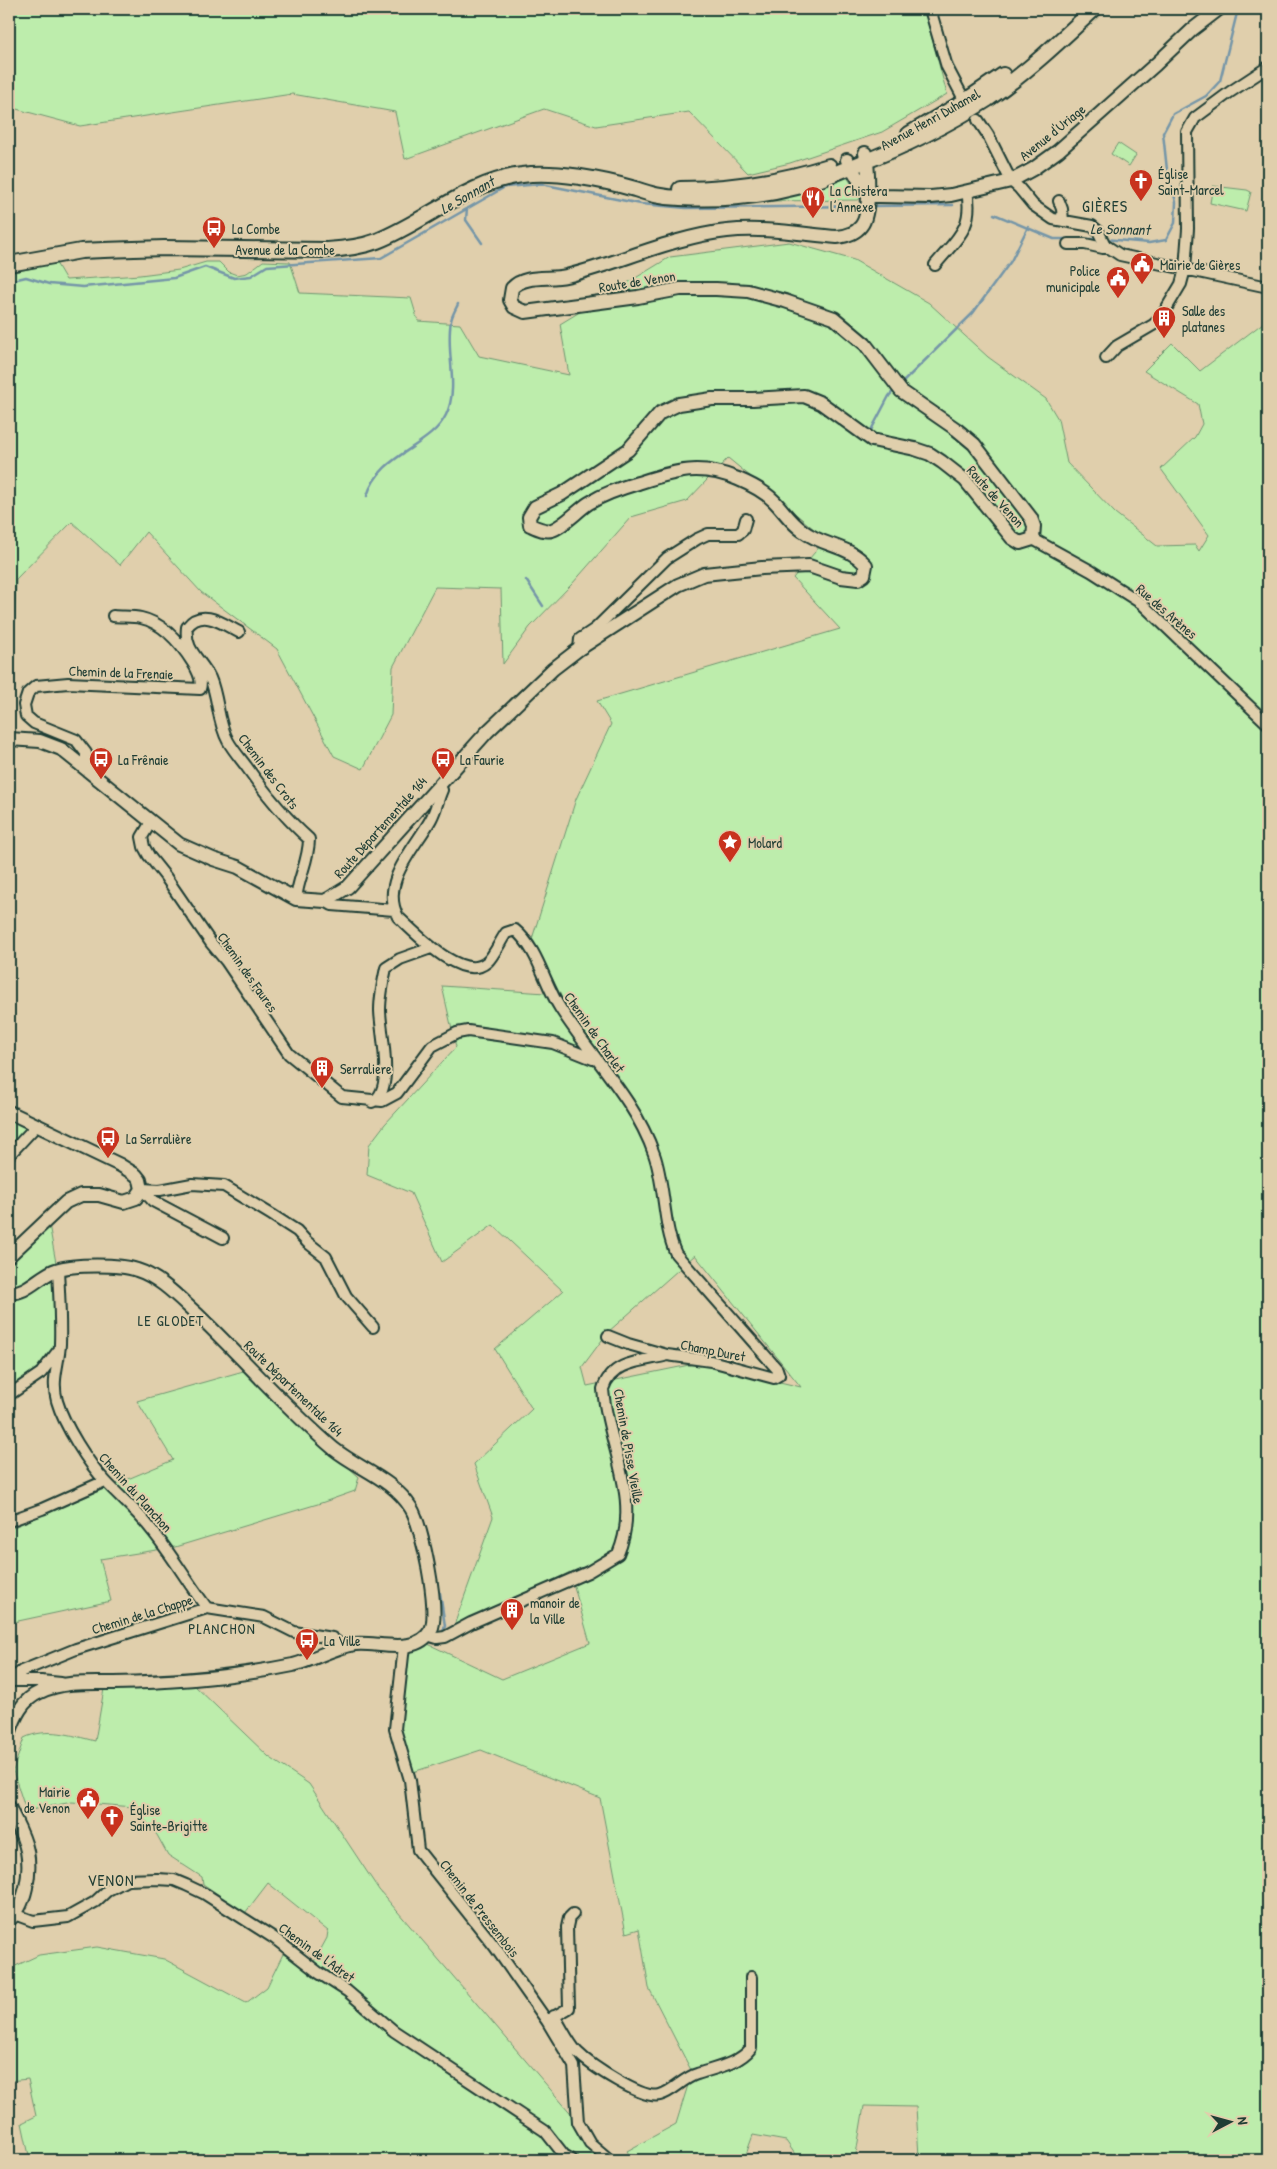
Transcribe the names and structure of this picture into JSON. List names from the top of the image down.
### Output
{
  "streets": {
    "main road": ["Avenue Henri Duhamel", "Avenue de la Combe"],
    "street": [
      "Avenue d'Uriage",
      "Route de Venon",
      "Rue des Arènes",
      "Chemin de la Frenaie",
      "Chemin des Crots",
      "Route Départementale 164",
      "Chemin des Faures",
      "Chemin de Charlet",
      "Champ Duret",
      "Chemin de Pisse Vieille",
      "Chemin du Planchon",
      "Chemin de la Chappe",
      "Chemin de Pressembois",
      "Chemin de l'Adret"
    ]
  },
  "crossings": [
    ["Avenue Henri Duhamel", "Avenue de la Combe"],
    ["Avenue Henri Duhamel", "Route de Venon"],
    ["Avenue d'Uriage", "Route de Venon"],
    ["Route de Venon", "Rue des Arènes"],
    ["Route de Venon", "Route Départementale 164"],
    ["Route Départementale 164", "Chemin de Pisse Vieille"],
    ["Route Départementale 164", "Chemin du Planchon"],
    ["Chemin de Charlet", "Champ Duret"],
    ["Champ Duret", "Chemin de Pisse Vieille"],
    ["Chemin du Planchon", "Chemin de la Chappe"]
  ],
  "districts": [
    "GIÈRES",
    "LE GLODET",
    "PLANCHON",
    "VENON"
  ],
  "water": ["Le Sonnant"],
  "places": {
    "church": ["Église Saint-Marcel", "Église Sainte-Brigitte"],
    "restaurant": ["La Chistera l’Annexe"],
    "bus stop": [
      "La Combe",
      "La Frênaie",
      "La Faurie",
      "La Serralière",
      "La Ville"
    ],
    "public building": ["Mairie de Gières", "Police municipale", "Mairie de Venon"],
    "building": ["Salle des platanes", "Serraliere", "manoir de la Ville"],
    "place": ["Molard"]
  },
  "north": "right"
}
